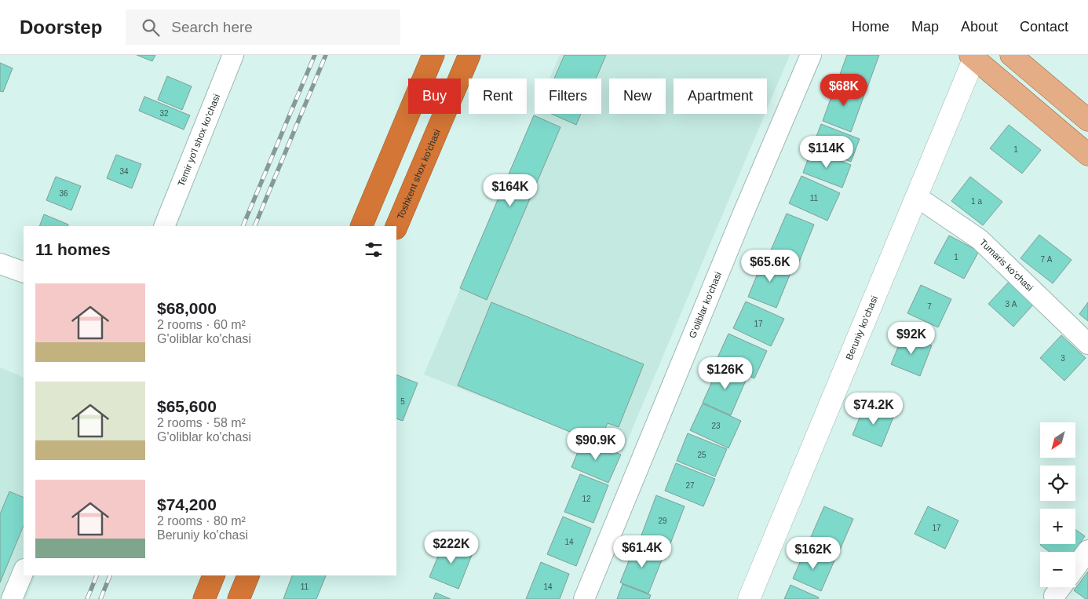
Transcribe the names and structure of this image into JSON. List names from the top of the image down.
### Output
{
  "streets": {
    "highway": ["Toshkent shox ko'chasi"],
    "street": [
      "Temir yo'l shox ko'chasi",
      "Tumaris ko'chasi",
      "G'oliblar ko'chasi",
      "Beruniy ko'chasi"
    ]
  },
  "crossings": [
    ["Tumaris ko'chasi", "Beruniy ko'chasi"]
  ],
  "house_numbers": [
    "32",
    "1",
    "34",
    "36",
    "11",
    "1 а",
    "1",
    "7 А",
    "3 А",
    "7",
    "17",
    "3",
    "5",
    "23",
    "25",
    "27",
    "12",
    "29",
    "17",
    "14",
    "11",
    "14"
  ],
  "north": "bottom left",
  "page": {
    "header": "Doorstep",
    "search": "Search here",
    "nav": [
      "Home",
      "Map",
      "About",
      "Contact"
    ],
    "price": [
      "$68K",
      "$114K",
      "$164K",
      "$65.6K",
      "$92K",
      "$126K",
      "$74.2K",
      "$90.9K",
      "$222K",
      "$61.4K",
      "$162K"
    ],
    "chip": [
      "Buy",
      "Rent",
      "Filters",
      "New",
      "Apartment"
    ],
    "heading": "11 homes",
    "list": [
      {
        "name": "$68,000",
        "note": "2 rooms · 60 m² · G'oliblar ko'chasi"
      },
      {
        "name": "$65,600",
        "note": "2 rooms · 58 m² · G'oliblar ko'chasi"
      },
      {
        "name": "$74,200",
        "note": "2 rooms · 80 m² · Beruniy ko'chasi"
      }
    ],
    "map_buttons": ["+", "−"]
  }
}
